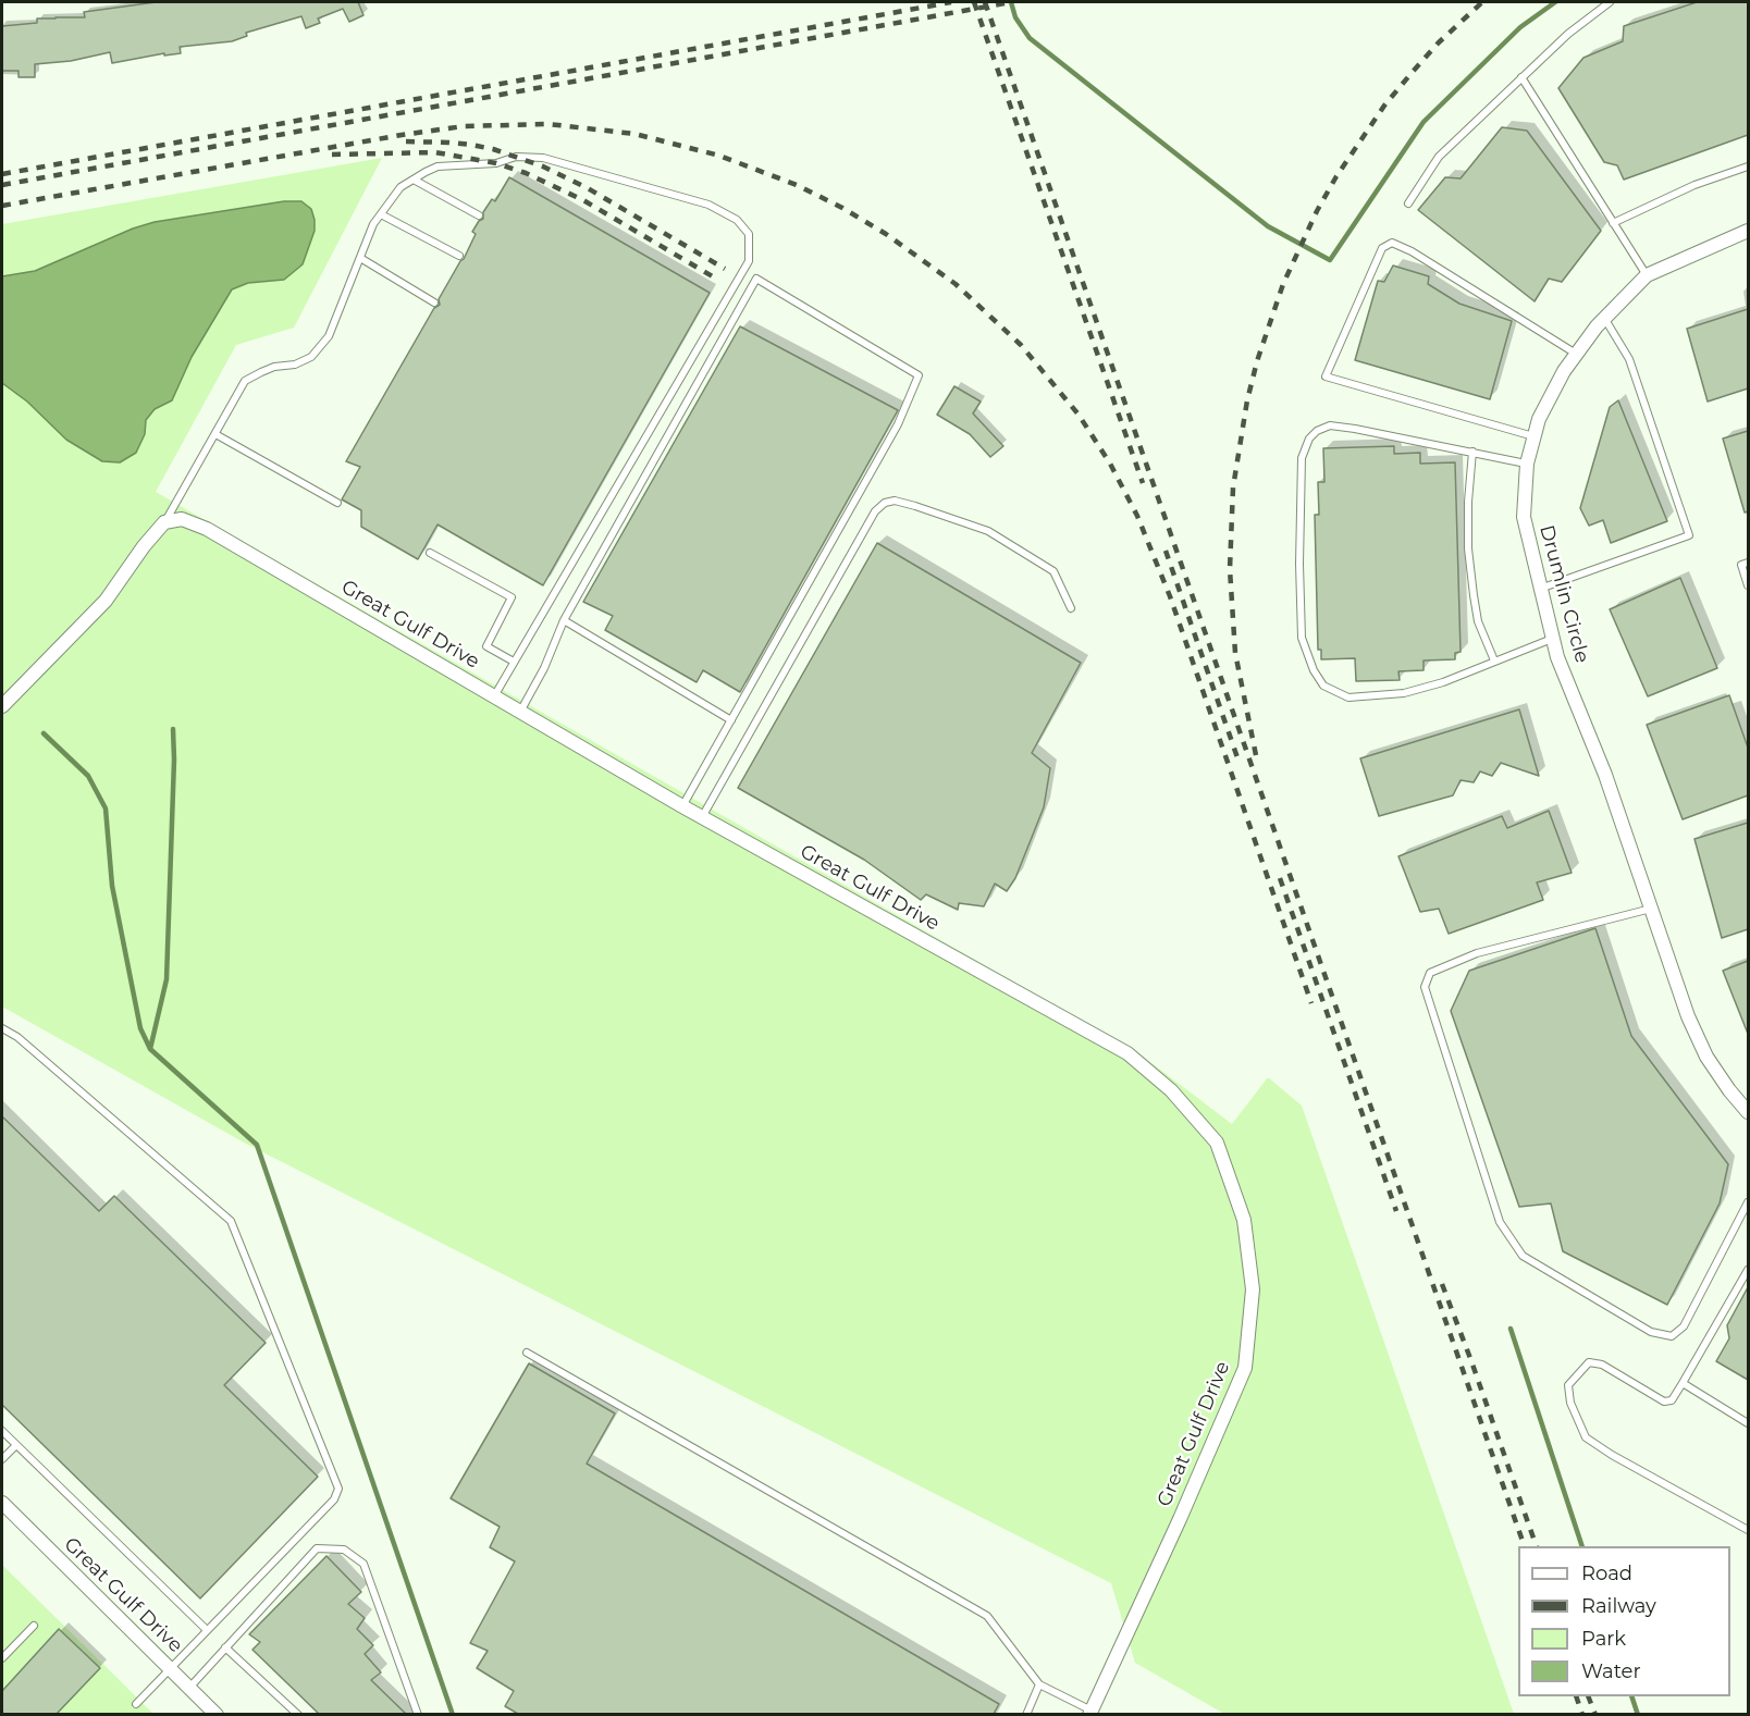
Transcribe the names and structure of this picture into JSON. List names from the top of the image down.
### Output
{
  "streets": {
    "street": ["Drumlin Circle", "Great Gulf Drive"]
  },
  "legend": [
    "Road",
    "Railway",
    "Park",
    "Water"
  ]
}
